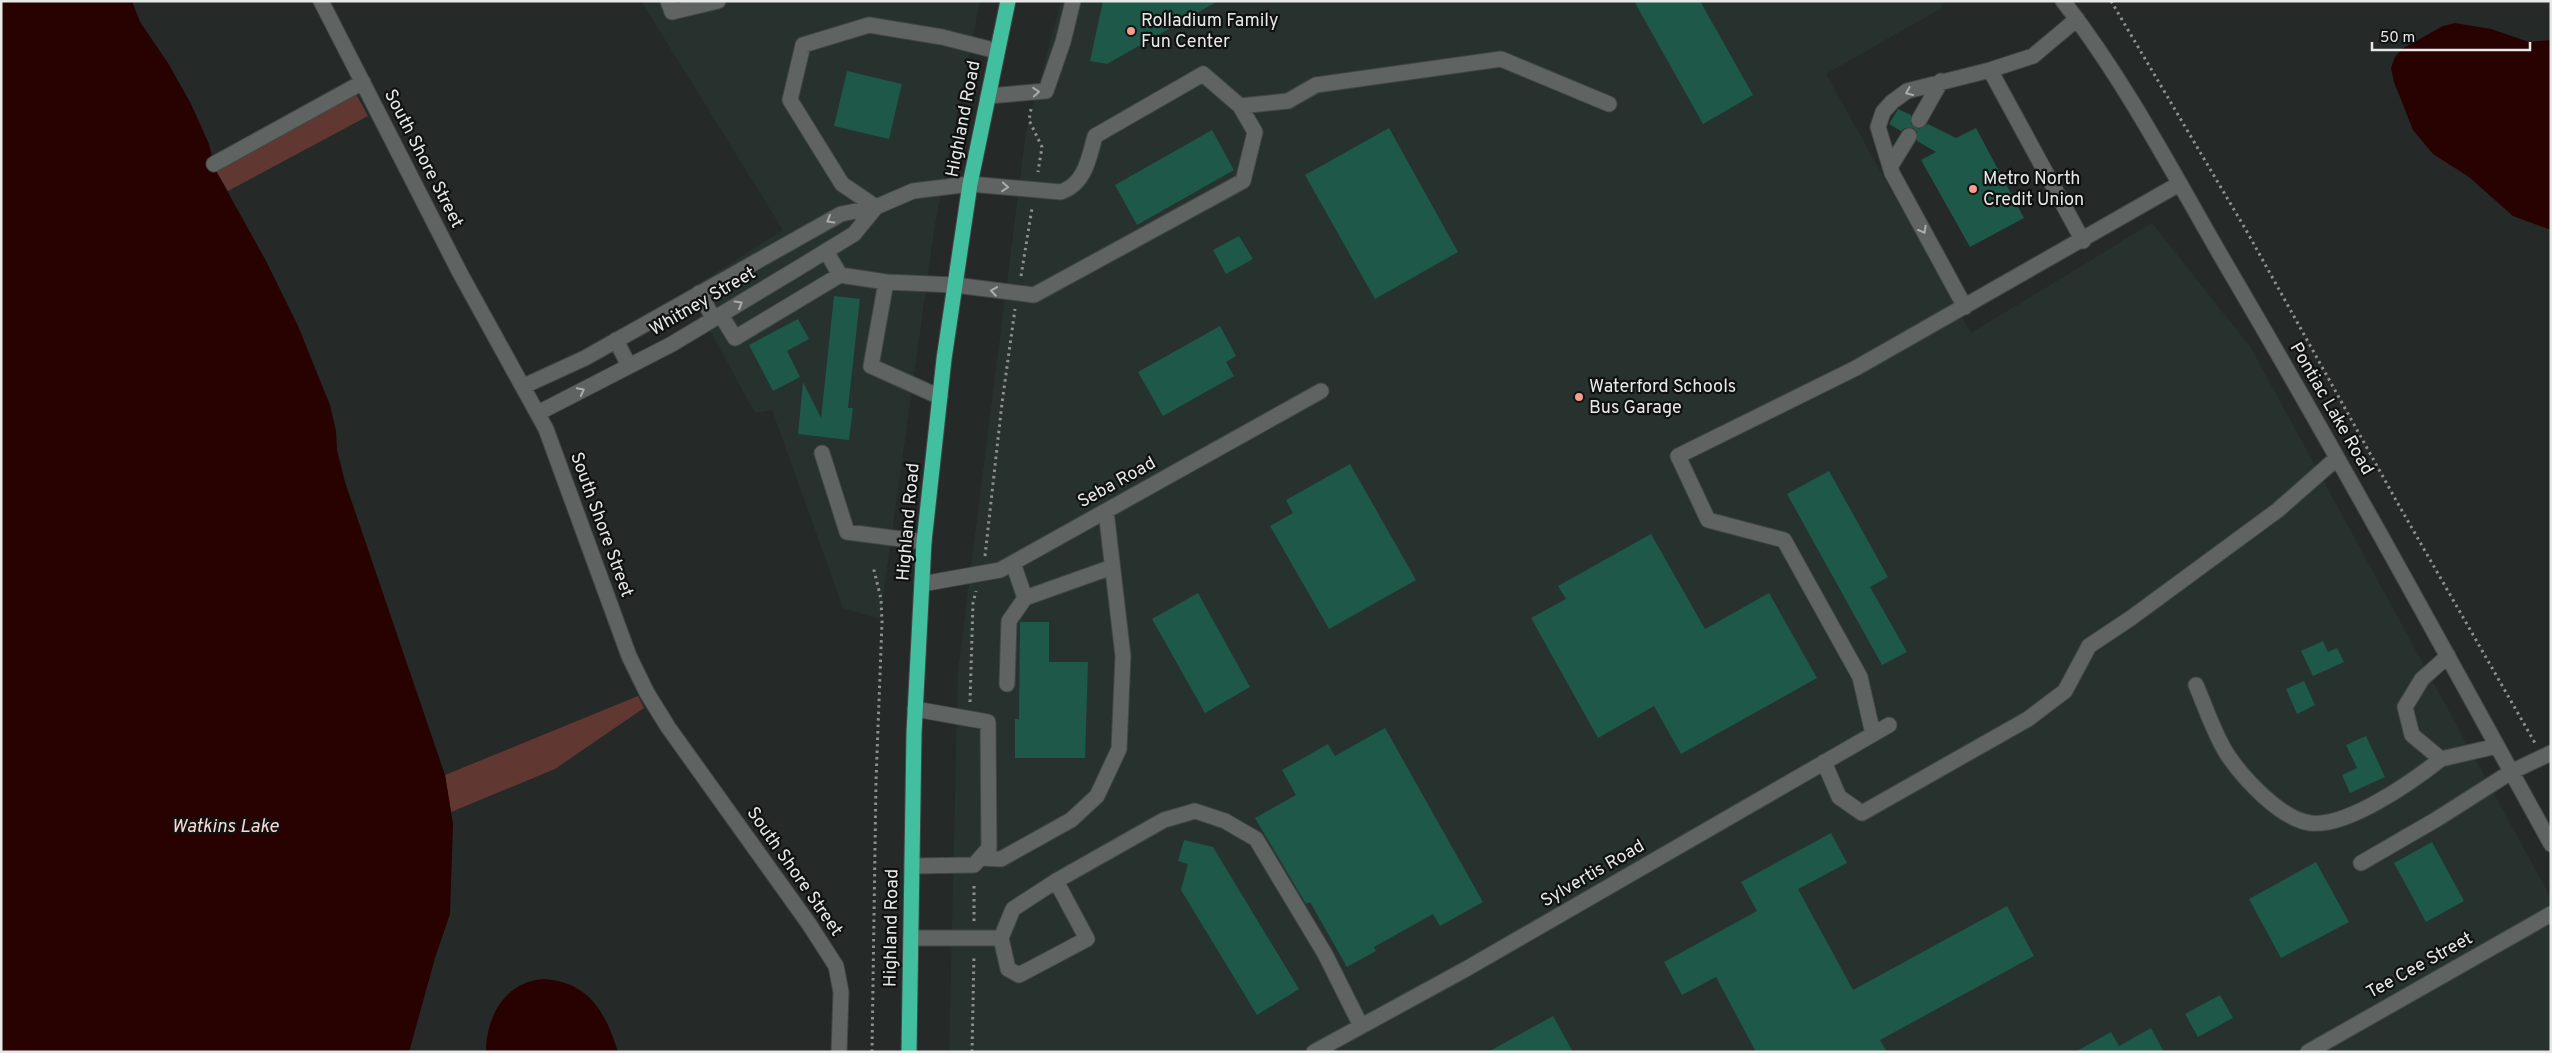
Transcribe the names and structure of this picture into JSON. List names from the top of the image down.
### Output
{
  "streets": {
    "highway": ["Highland Road"],
    "street": [
      "South Shore Street",
      "Whitney Street",
      "Pontiac Lake Road",
      "Seba Road",
      "Sylvertis Road",
      "Tee Cee Street"
    ]
  },
  "crossings": [
    ["Highland Road", "Whitney Street"],
    ["Highland Road", "Seba Road"],
    ["South Shore Street", "Whitney Street"]
  ],
  "water": ["Watkins Lake"],
  "places": ["Rolladium Family Fun Center", "Metro North Credit Union", "Waterford Schools Bus Garage"],
  "scale_bar": "50 m"
}
